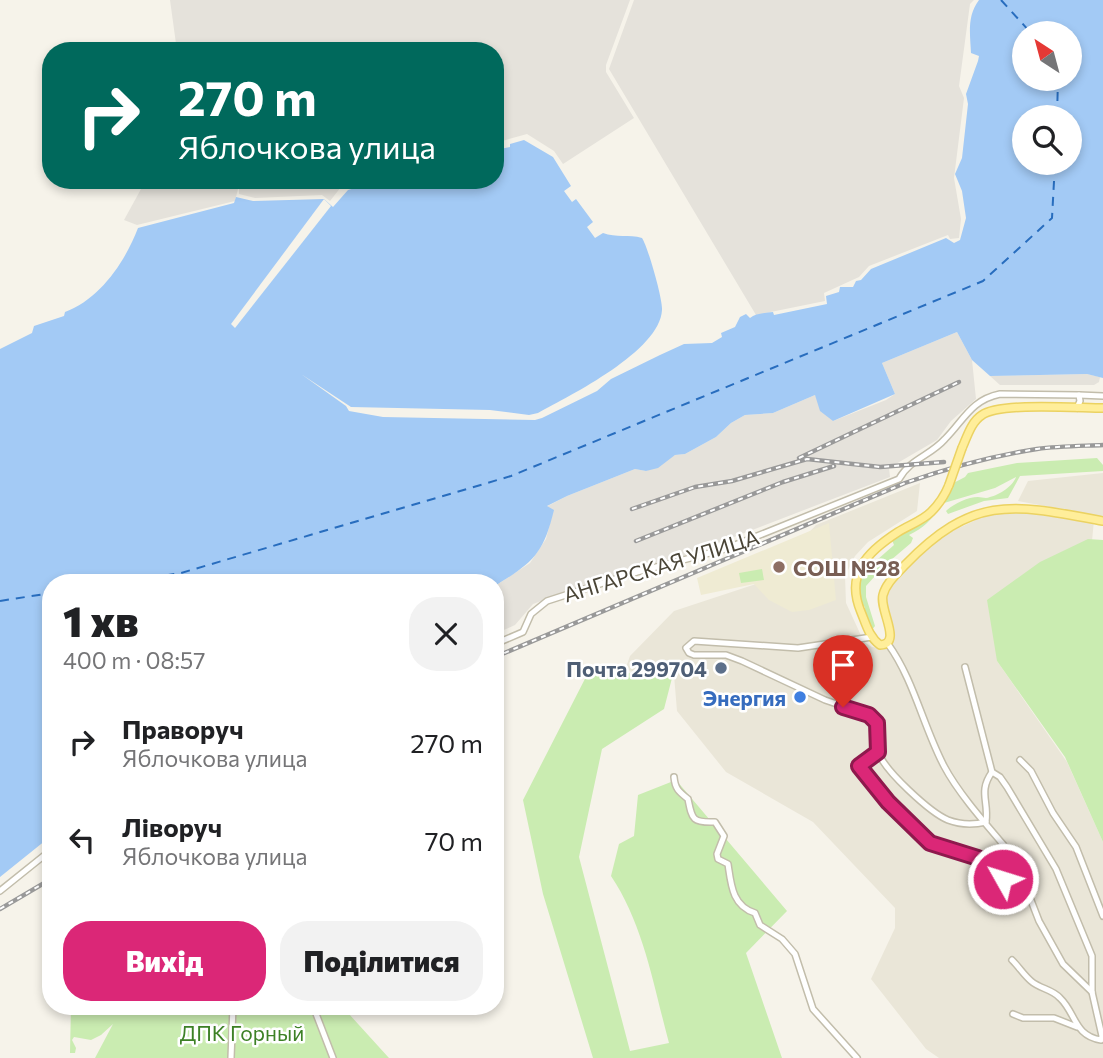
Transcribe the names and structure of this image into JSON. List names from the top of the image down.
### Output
{
  "streets": {
    "street": ["АНГАРСКАЯ УЛИЦА"]
  },
  "parks": ["ДПК Горный"],
  "places": ["СОШ №28", "Почта 299704", "Энергия"],
  "north": "top left",
  "page": {
    "turn": ["270 m", "Яблочкова улица"],
    "heading": ["1 хв", "400 m · 08:57"],
    "list": [
      {
        "name": "Праворуч",
        "note": "Яблочкова улица",
        "value": "270 m"
      },
      {
        "name": "Ліворуч",
        "note": "Яблочкова улица",
        "value": "70 m"
      }
    ],
    "buttons": ["Вихід", "Поділитися"]
  }
}
